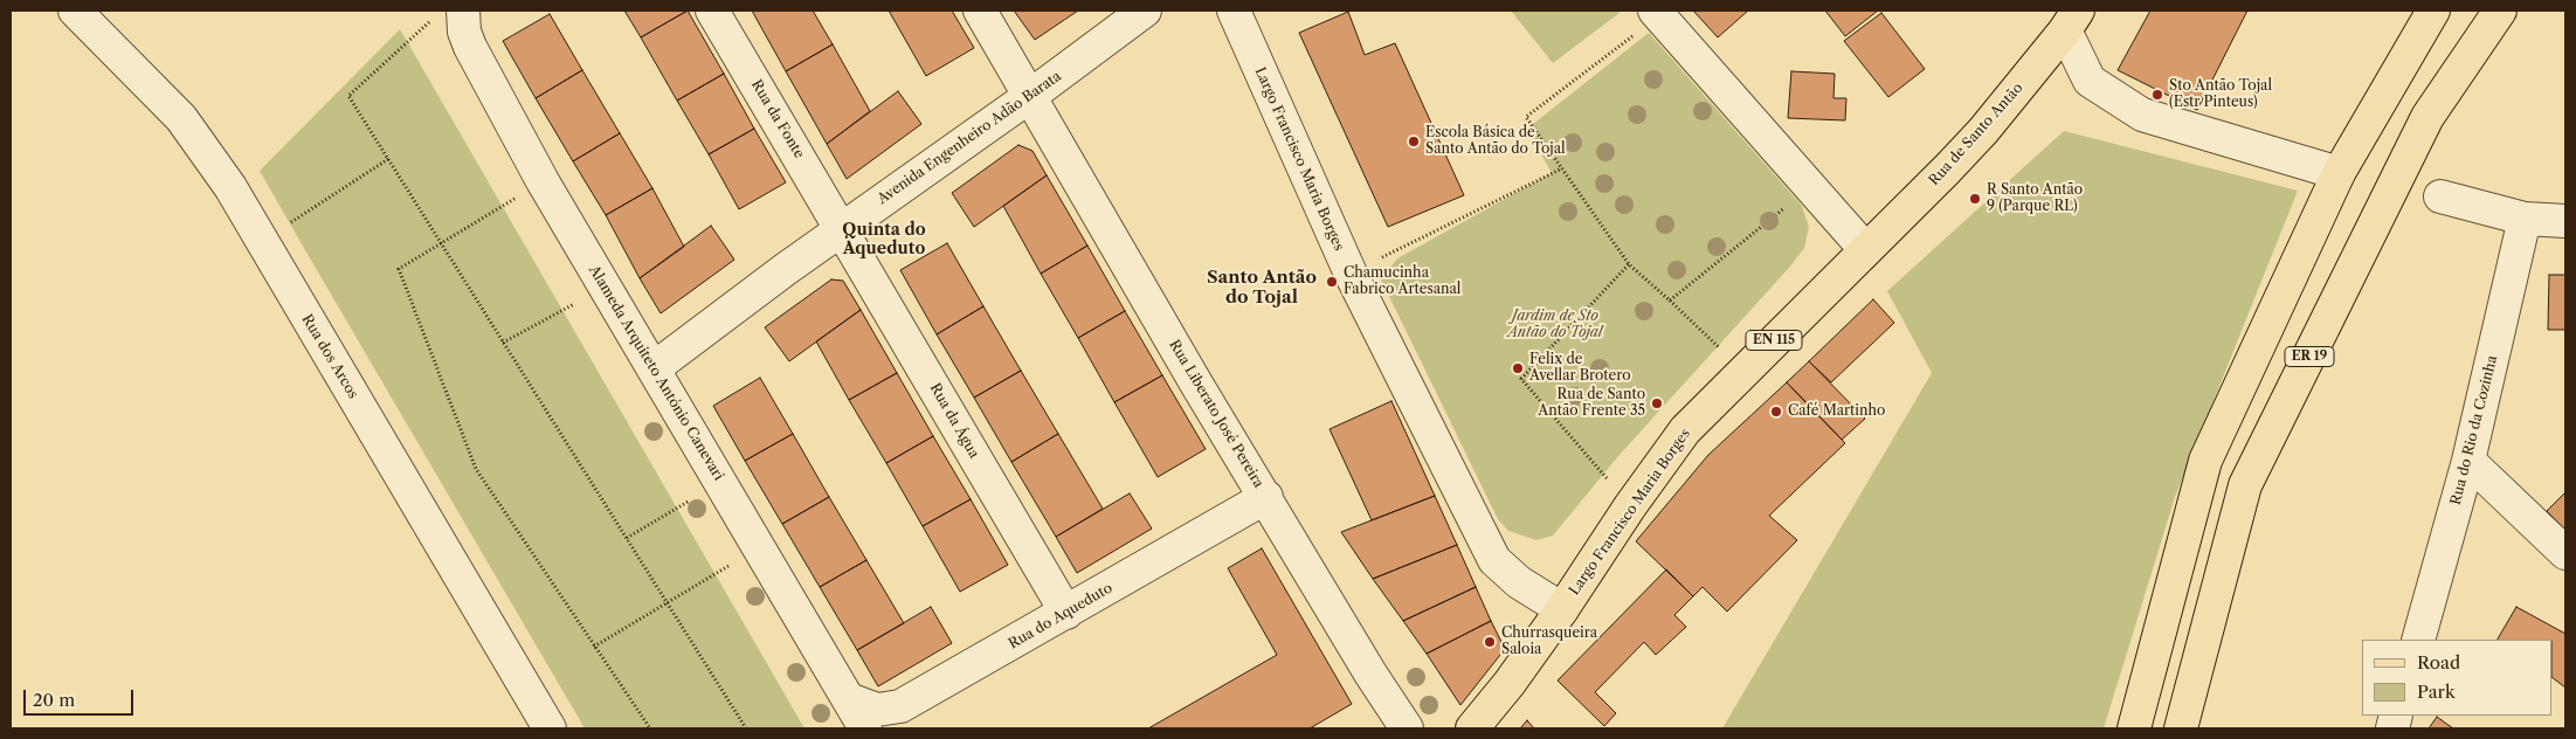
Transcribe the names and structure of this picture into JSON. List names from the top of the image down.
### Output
{
  "streets": {
    "main road": [
      "Rua de Santo Antão",
      "Largo Francisco Maria Borges",
      "EN 115",
      "ER 19"
    ],
    "street": [
      "Rua da Fonte",
      "Avenida Engenheiro Adão Barata",
      "Rua dos Arcos",
      "Alameda Arquiteto António Canevari",
      "Rua Liberato José Pereira",
      "Rua da Água",
      "Rua do Rio da Cozinha",
      "Rua do Aqueduto"
    ]
  },
  "crossings": [
    ["Rua da Fonte", "Avenida Engenheiro Adão Barata"],
    ["Rua da Fonte", "Rua da Água"],
    ["Rua de Santo Antão", "Largo Francisco Maria Borges"],
    ["Avenida Engenheiro Adão Barata", "Alameda Arquiteto António Canevari"],
    ["Avenida Engenheiro Adão Barata", "Rua Liberato José Pereira"],
    ["Avenida Engenheiro Adão Barata", "Rua da Água"],
    ["Largo Francisco Maria Borges", "EN 115"],
    ["Alameda Arquiteto António Canevari", "Rua do Aqueduto"],
    ["Rua Liberato José Pereira", "Rua do Aqueduto"],
    ["Rua da Água", "Rua do Aqueduto"]
  ],
  "districts": ["Quinta do Aqueduto", "Santo Antão do Tojal"],
  "parks": ["Jardim de Sto Antão do Tojal"],
  "places": [
    "Sto Antão Tojal (Estr Pinteus)",
    "Escola Básica de Santo Antão do Tojal",
    "R Santo Antão 9 (Parque RL)",
    "Chamucinha Fabrico Artesanal",
    "Felix de Avellar Brotero",
    "Rua de Santo Antão Frente 35",
    "Café Martinho",
    "Churrasqueira Saloia"
  ],
  "legend": ["Road", "Park"],
  "scale_bar": "20 m"
}
